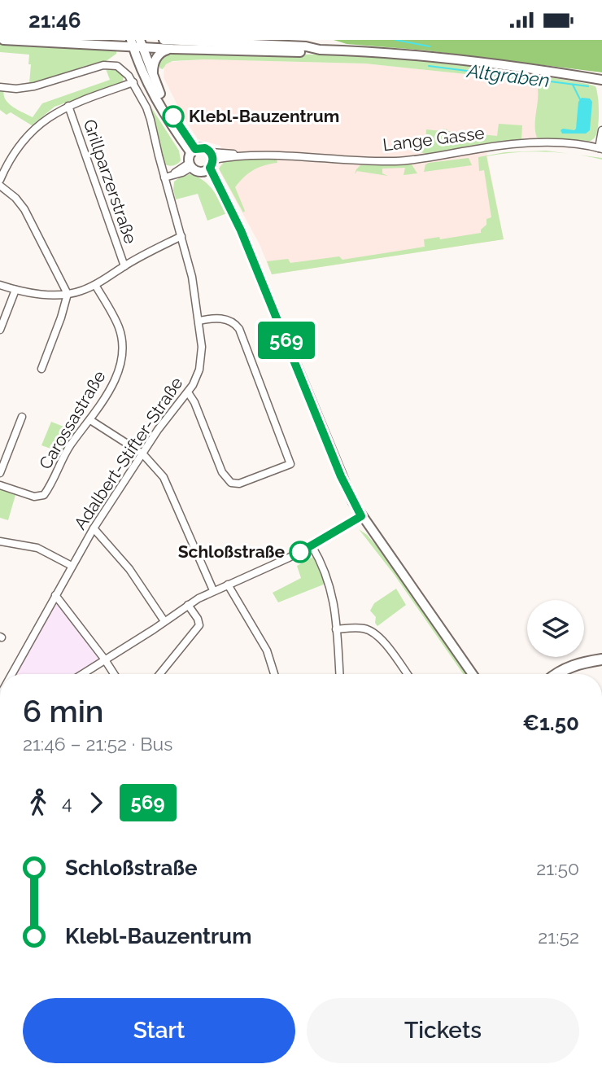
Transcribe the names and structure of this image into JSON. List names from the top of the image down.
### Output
{
  "streets": {
    "street": [
      "Lange Gasse",
      "Grillparzerstraße",
      "Carossastraße",
      "Adalbert-Stifter-Straße"
    ]
  },
  "water": ["Altgraben"],
  "places": ["Klebl-Bauzentrum", "Schloßstraße"],
  "lines": ["bus line 569"],
  "page": {
    "status": "21:46",
    "on_map": "569",
    "heading": ["6 min", "21:46 – 21:52 · Bus", "€1.50"],
    "legs": ["4", "569"],
    "list": [
      {
        "name": "Schloßstraße",
        "value": "21:50"
      },
      {
        "name": "Klebl-Bauzentrum",
        "value": "21:52"
      }
    ],
    "buttons": ["Start", "Tickets"]
  }
}
